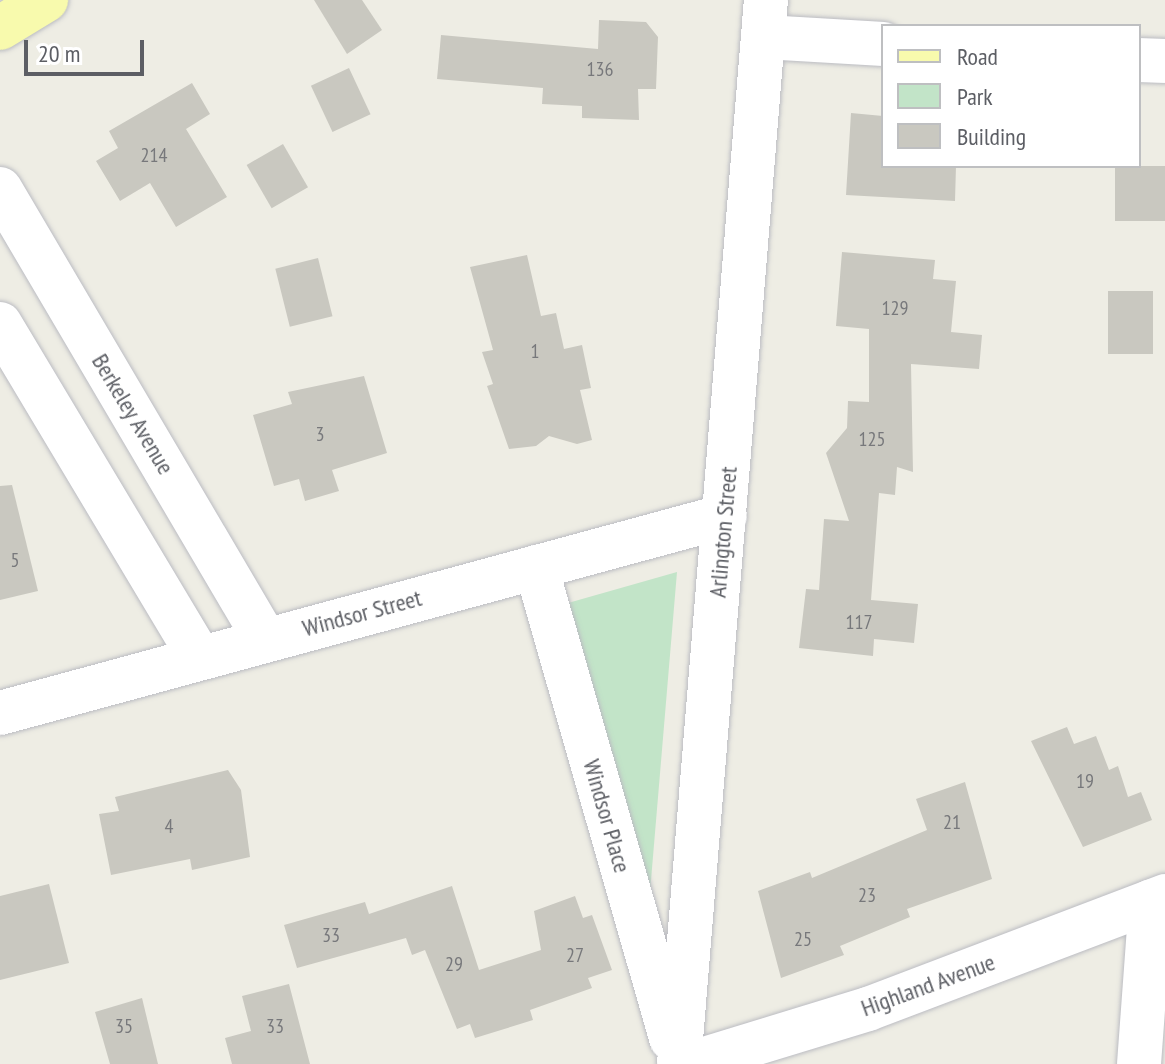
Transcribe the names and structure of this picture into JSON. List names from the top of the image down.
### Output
{
  "streets": {
    "street": [
      "Berkeley Avenue",
      "Arlington Street",
      "Windsor Street",
      "Windsor Place",
      "Highland Avenue"
    ]
  },
  "crossings": [
    ["Berkeley Avenue", "Windsor Street"],
    ["Arlington Street", "Windsor Street"],
    ["Arlington Street", "Windsor Place"],
    ["Windsor Street", "Windsor Place"]
  ],
  "house_numbers": [
    "136",
    "214",
    "129",
    "1",
    "3",
    "125",
    "5",
    "117",
    "19",
    "21",
    "4",
    "23",
    "33",
    "25",
    "27",
    "29",
    "35",
    "33"
  ],
  "legend": ["Road", "Park", "Building"],
  "scale_bar": "20 m"
}
